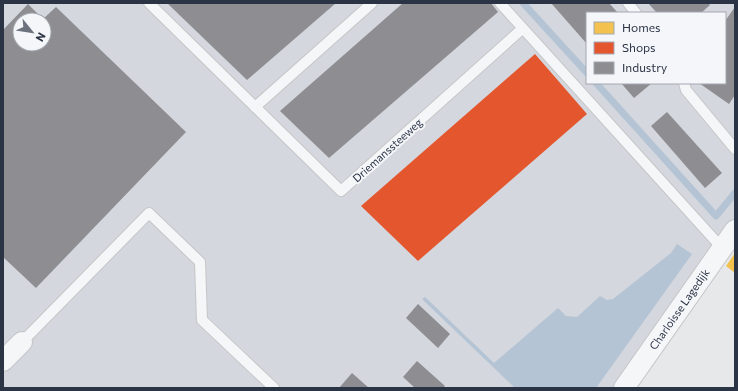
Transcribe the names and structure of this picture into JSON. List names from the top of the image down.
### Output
{
  "streets": {
    "street": ["Charloisse Lagedijk"],
    "lane": ["Driemanssteeweg"]
  },
  "legend": ["Homes", "Shops", "Industry"],
  "north": "bottom right"
}
